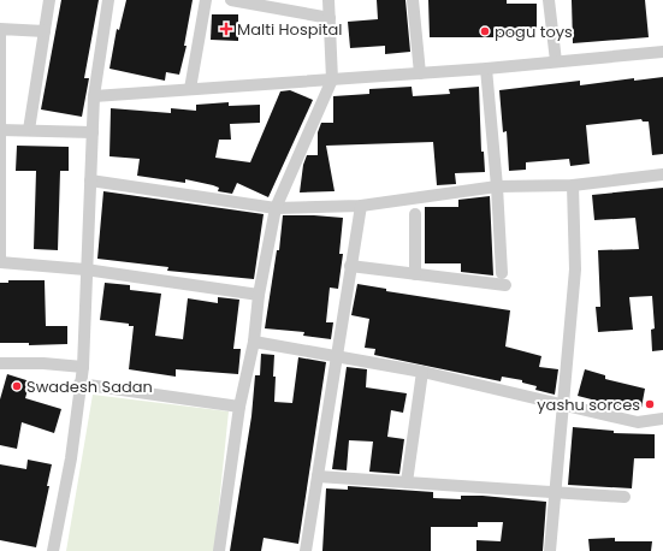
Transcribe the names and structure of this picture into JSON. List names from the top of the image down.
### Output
{
  "places": {
    "health": ["Malti Hospital"],
    "other": ["pogu toys", "Swadesh Sadan", "yashu sorces"]
  }
}
